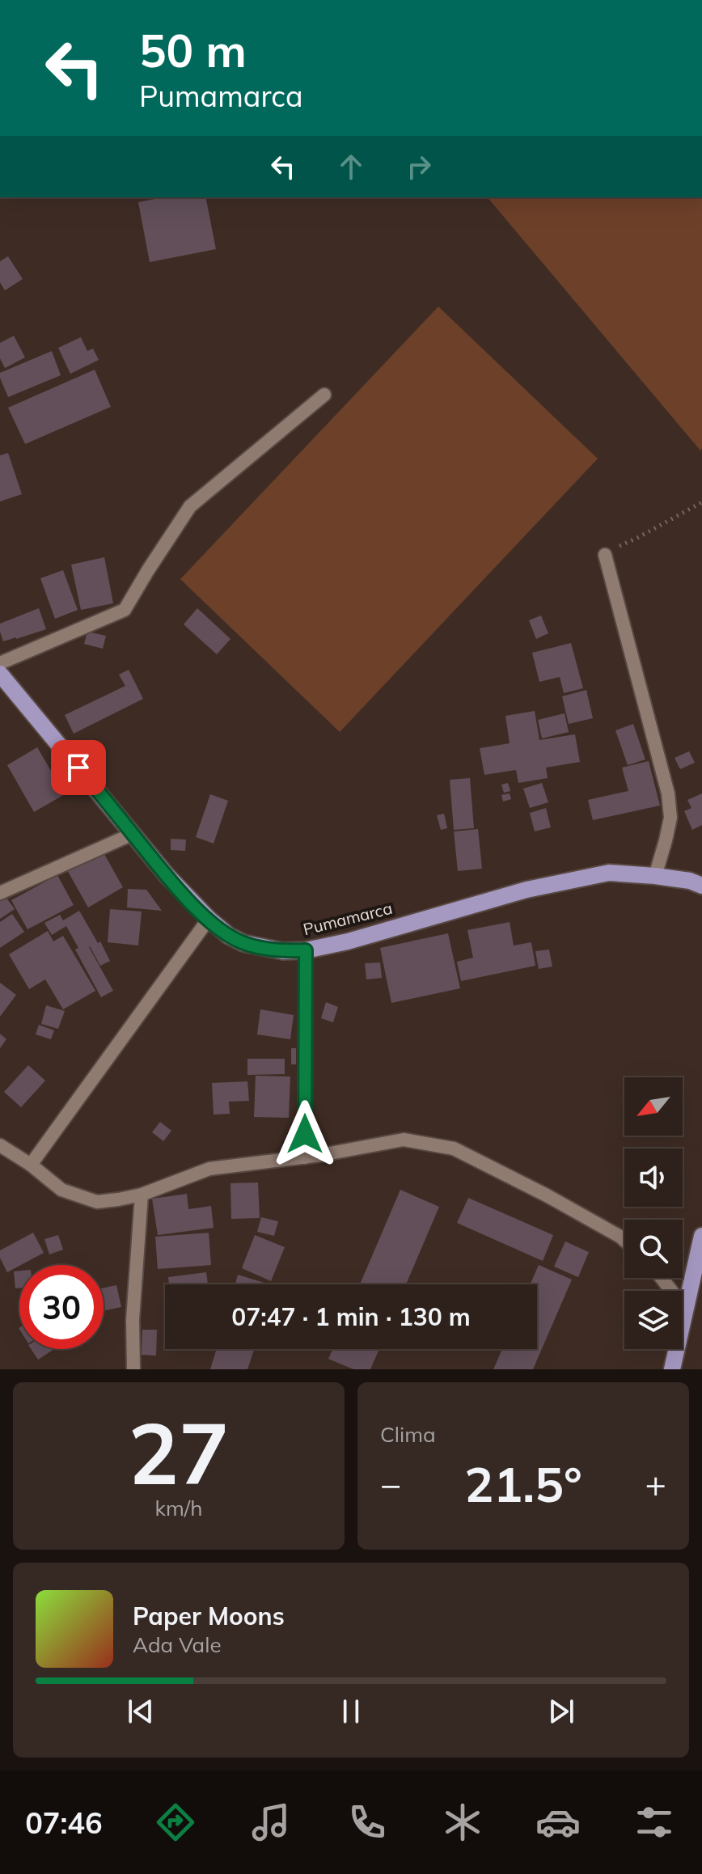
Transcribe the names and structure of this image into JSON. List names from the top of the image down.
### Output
{
  "streets": {
    "main road": ["Pumamarca"]
  },
  "north": "bottom left",
  "page": {
    "turn": ["50 m", "Pumamarca"],
    "limit": "30",
    "trip": "07:47 · 1 min · 130 m",
    "tile": [
      ["27", "km/h"],
      "Clima"
    ],
    "heat": ["−", "21.5°", "+"],
    "song": ["Paper Moons", "Ada Vale"],
    "tabs": "07:46"
  }
}
